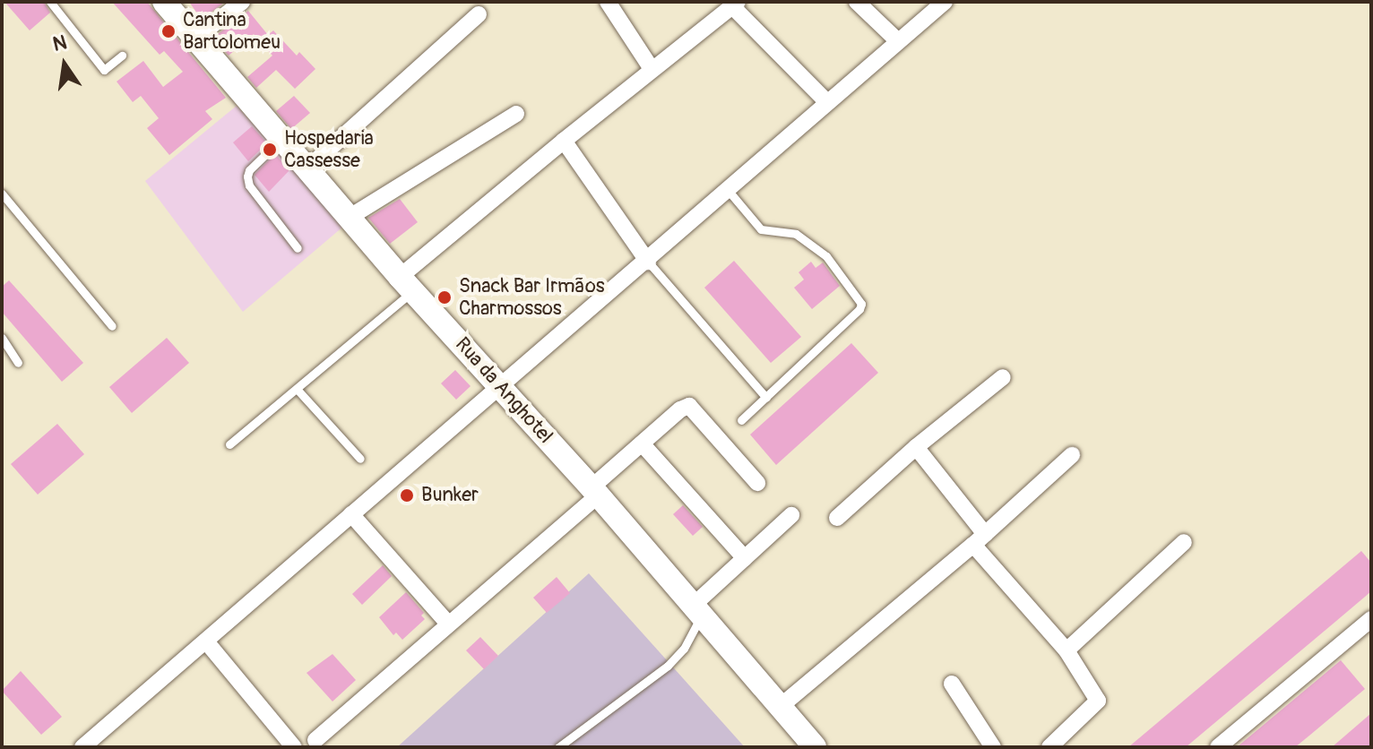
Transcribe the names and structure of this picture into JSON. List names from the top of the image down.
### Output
{
  "streets": {
    "main road": ["Rua da Anghotel"]
  },
  "places": [
    "Cantina Bartolomeu",
    "Hospedaria Cassesse",
    "Snack Bar Irmãos Charmossos",
    "Bunker"
  ],
  "north": "top"
}
